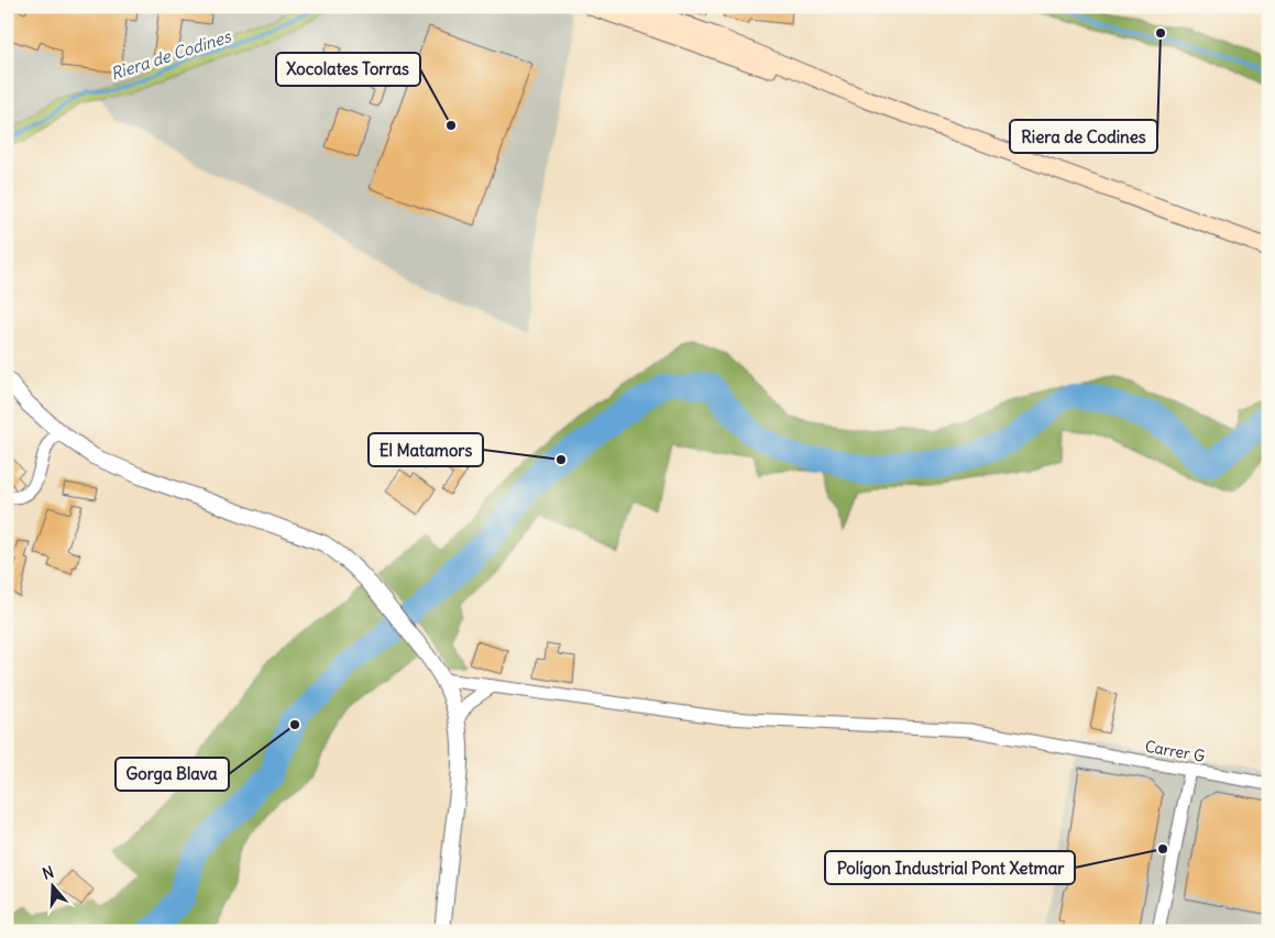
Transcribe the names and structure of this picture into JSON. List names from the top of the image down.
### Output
{
  "streets": {
    "street": ["Carrer G"]
  },
  "water": ["Riera de Codines"],
  "places": [
    "Riera de Codines",
    "Xocolates Torras",
    "El Matamors",
    "Gorga Blava",
    "Polígon Industrial Pont Xetmar"
  ],
  "north": "top"
}
